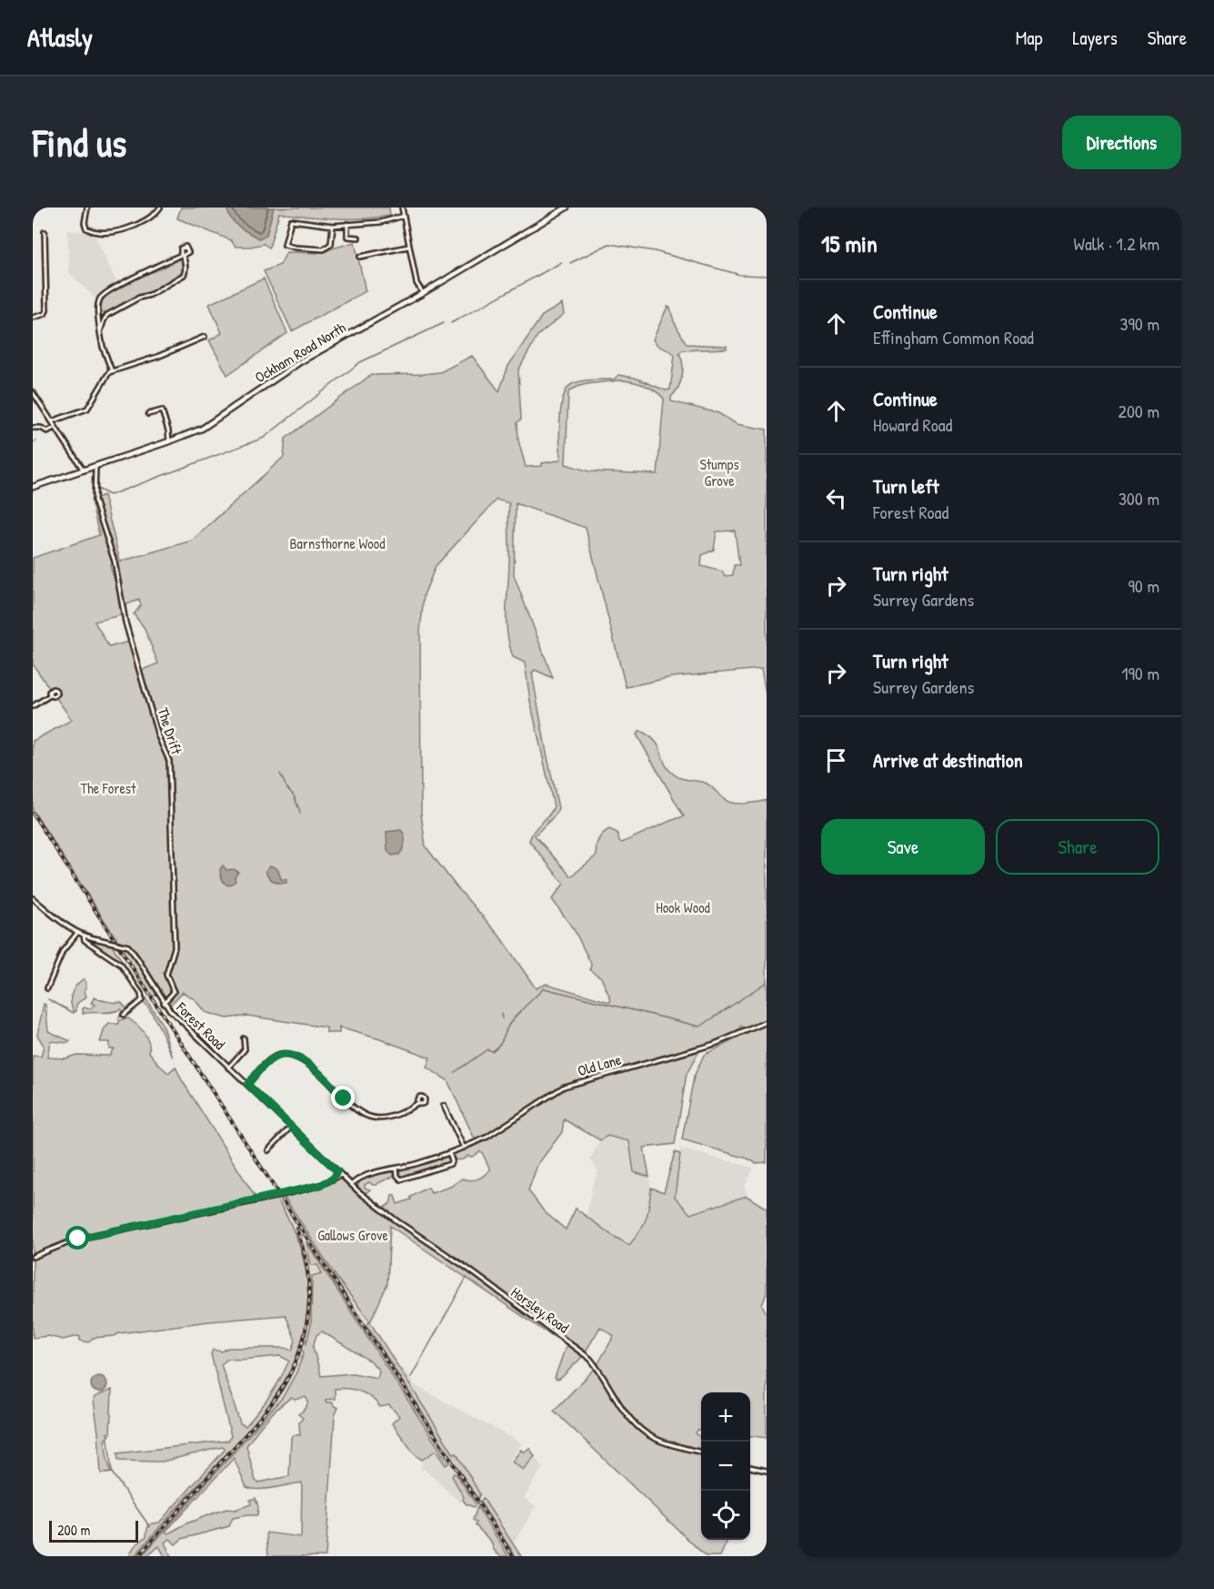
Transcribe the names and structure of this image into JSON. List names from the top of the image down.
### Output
{
  "streets": {
    "main road": ["Ockham Road North"],
    "street": [
      "The Drift",
      "Forest Road",
      "Old Lane",
      "Horsley Road"
    ]
  },
  "crossings": [
    ["Ockham Road North", "The Drift"],
    ["The Drift", "Forest Road"],
    ["Forest Road", "Old Lane"],
    ["Forest Road", "Horsley Road"],
    ["Old Lane", "Horsley Road"]
  ],
  "parks": [
    "Stumps Grove",
    "Barnsthorne Wood",
    "The Forest",
    "Hook Wood",
    "Gallows Grove"
  ],
  "scale_bar": "200 m",
  "page": {
    "header": "Atlasly",
    "nav": ["Map", "Layers", "Share"],
    "buttons": [
      "Directions",
      ["Save", "Share"]
    ],
    "title": "Find us",
    "heading": ["15 min", "Walk · 1.2 km"],
    "list": [
      ["Continue", "Effingham Common Road", "390 m"],
      ["Continue", "Howard Road", "200 m"],
      ["Turn left", "Forest Road", "300 m"],
      ["Turn right", "Surrey Gardens", "90 m"],
      ["Turn right", "Surrey Gardens", "190 m"],
      "Arrive at destination"
    ],
    "map_buttons": ["+", "−"],
    "scale": "200 m"
  }
}
